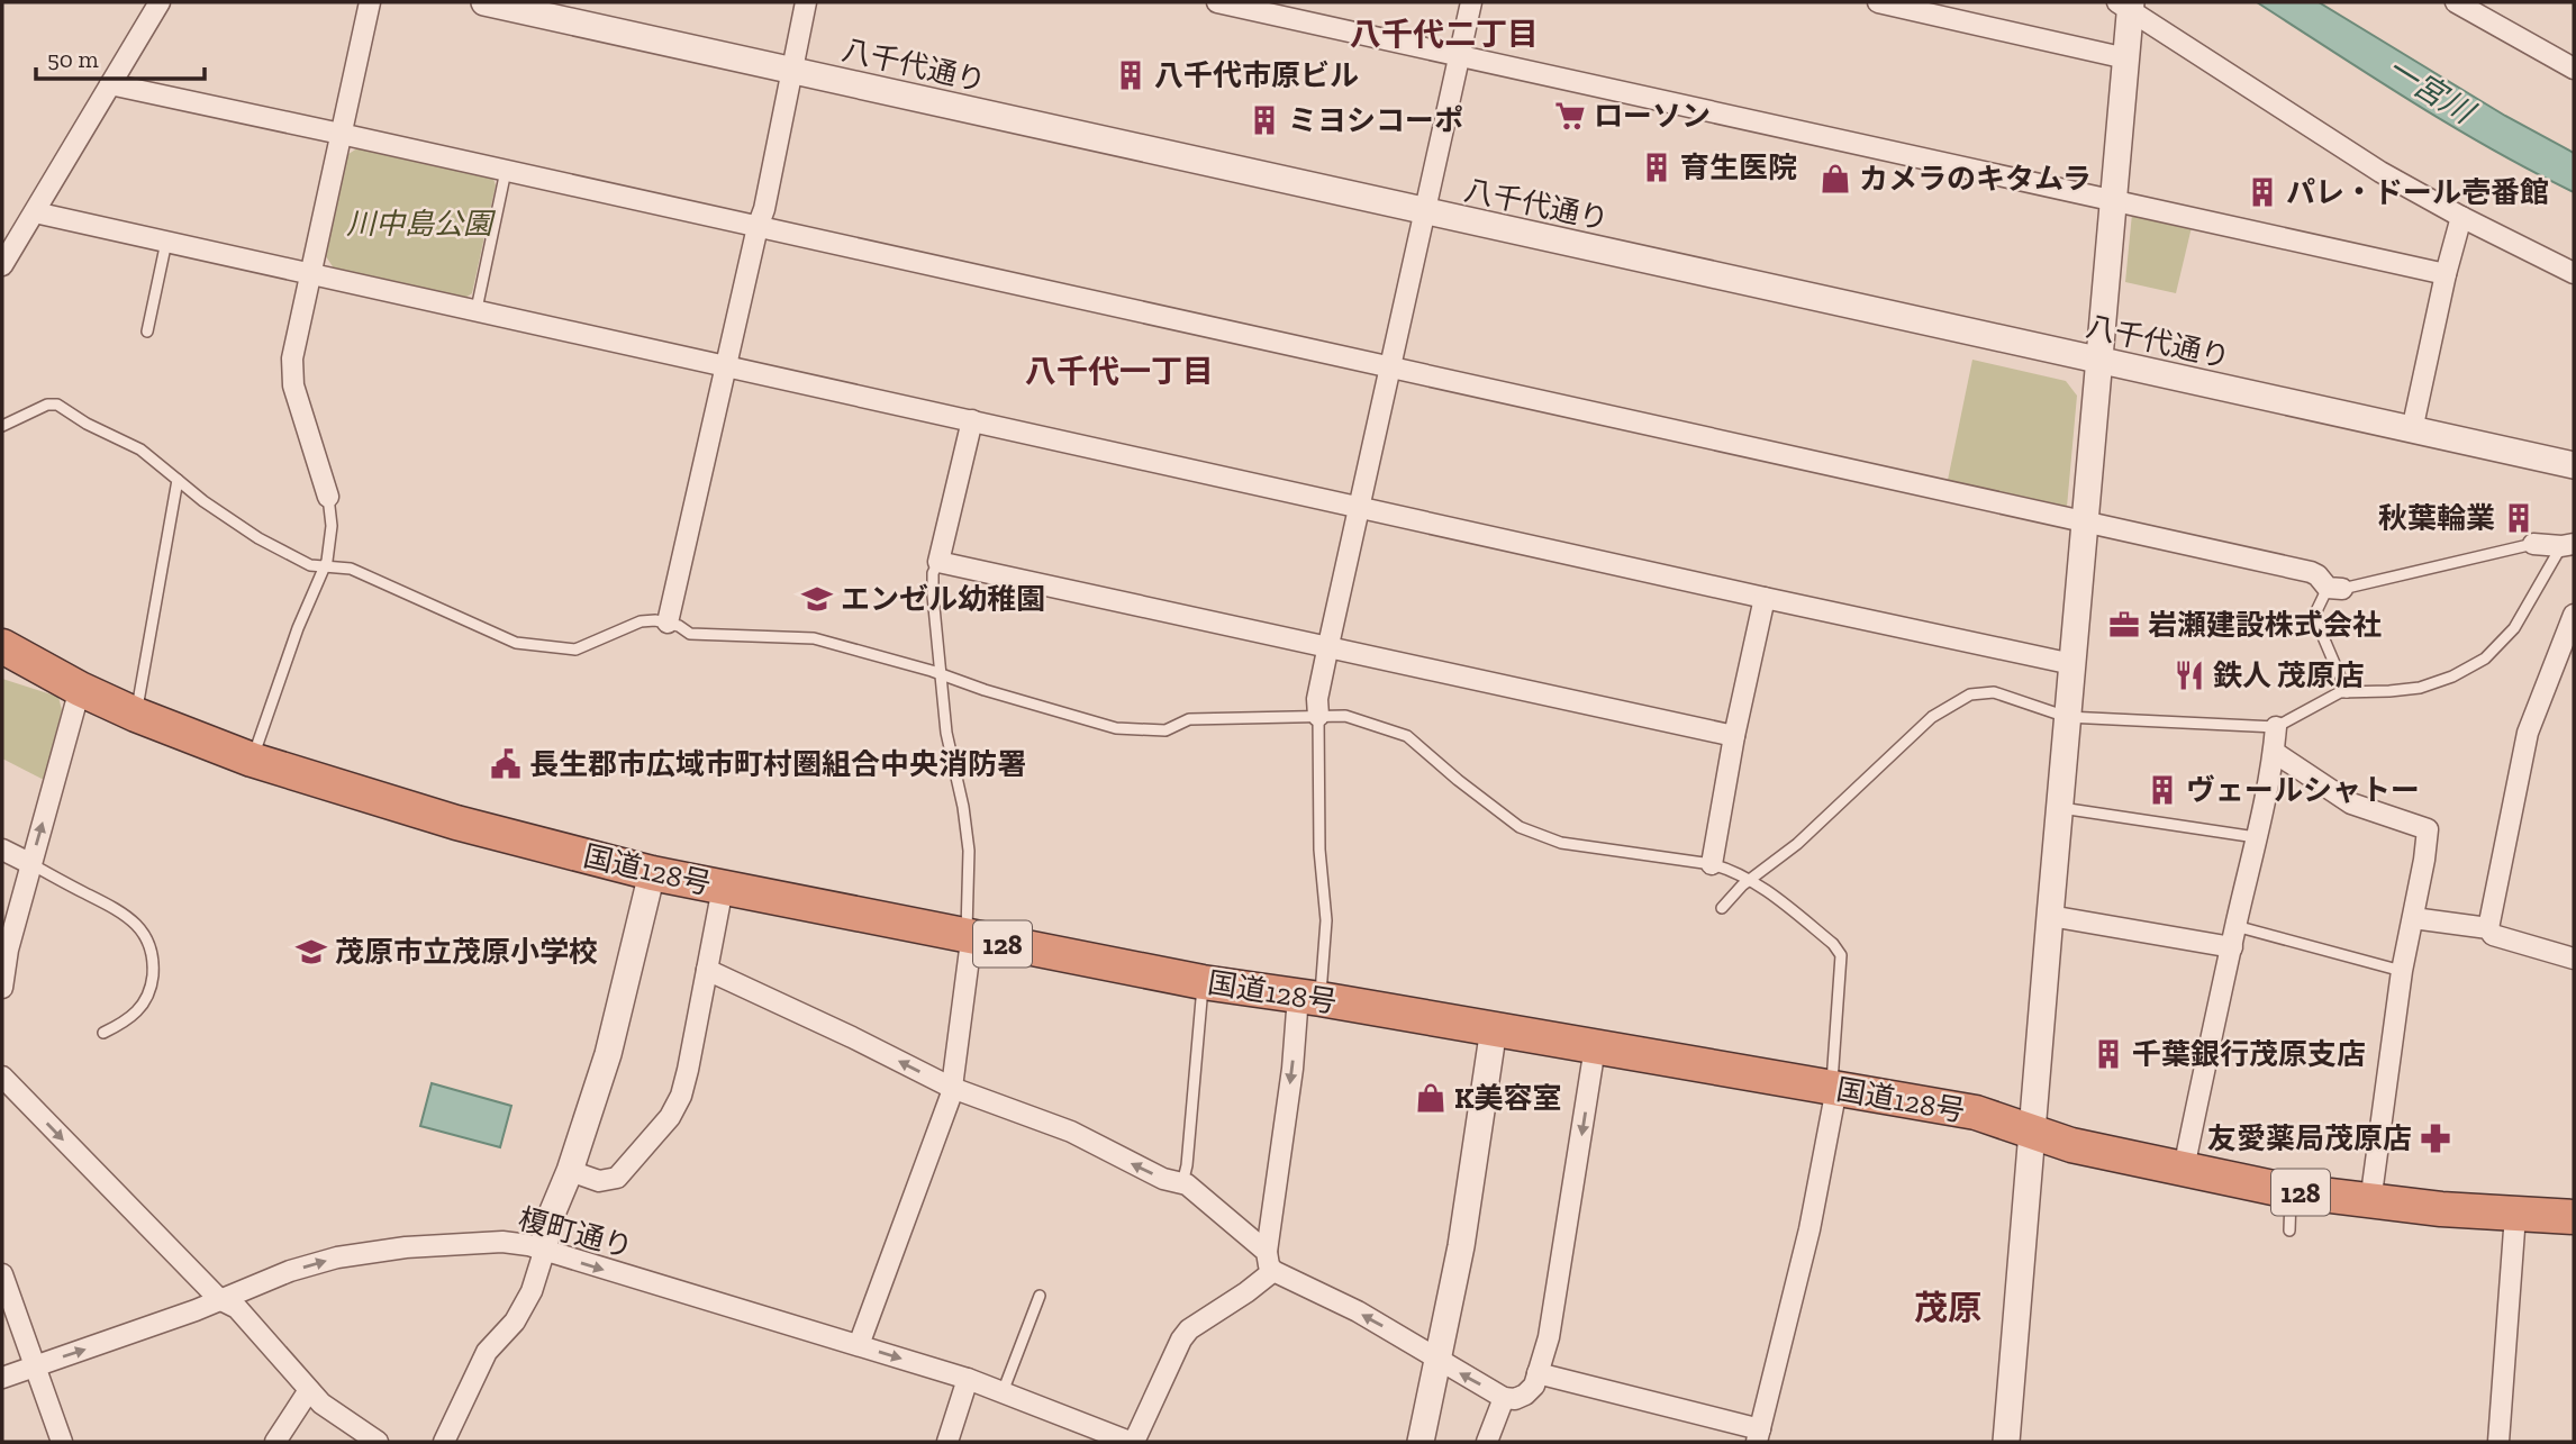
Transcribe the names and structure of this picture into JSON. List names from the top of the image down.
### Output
{
  "streets": {
    "highway": ["国道128号", "128"],
    "street": ["八千代通り", "榎町通り"]
  },
  "one_way": ["榎町通り"],
  "districts": ["八千代二丁目", "八千代一丁目", "茂原"],
  "water": ["一宮川"],
  "parks": ["川中島公園"],
  "places": {
    "building": [
      "八千代市原ビル",
      "ミヨシコーポ",
      "育生医院",
      "パレ・ドール壱番館",
      "秋葉輪業",
      "ヴェールシャトー",
      "千葉銀行茂原支店"
    ],
    "supermarket": ["ローソン"],
    "shop": ["カメラのキタムラ", "K美容室"],
    "school or university": ["エンゼル幼稚園", "茂原市立茂原小学校"],
    "office": ["岩瀬建設株式会社"],
    "restaurant": ["鉄人 茂原店"],
    "public building": ["長生郡市広域市町村圏組合中央消防署"],
    "pharmacy": ["友愛薬局茂原店"]
  },
  "scale_bar": "50 m"
}
